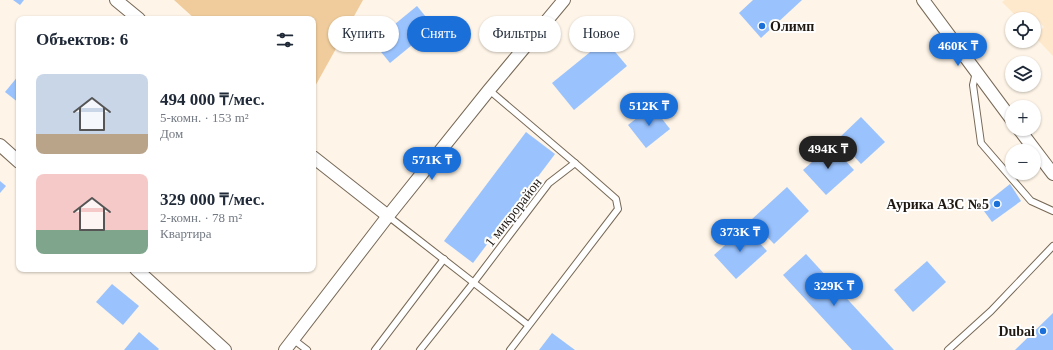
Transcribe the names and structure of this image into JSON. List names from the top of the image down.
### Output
{
  "streets": {
    "lane": ["1 микрорайон"]
  },
  "places": ["Олимп", "Аурика АЗС №5", "Dubai"],
  "page": {
    "map_buttons": ["+", "−"],
    "chip": [
      "Купить",
      "Снять",
      "Фильтры",
      "Новое"
    ],
    "heading": "Объектов: 6",
    "price": [
      "460K ₸",
      "512K ₸",
      "494K ₸",
      "571K ₸",
      "373K ₸",
      "329K ₸"
    ],
    "list": [
      {
        "name": "494 000 ₸/мес.",
        "note": "5-комн. · 153 m² · Дом"
      },
      {
        "name": "329 000 ₸/мес.",
        "note": "2-комн. · 78 m² · Квартира"
      }
    ]
  }
}
